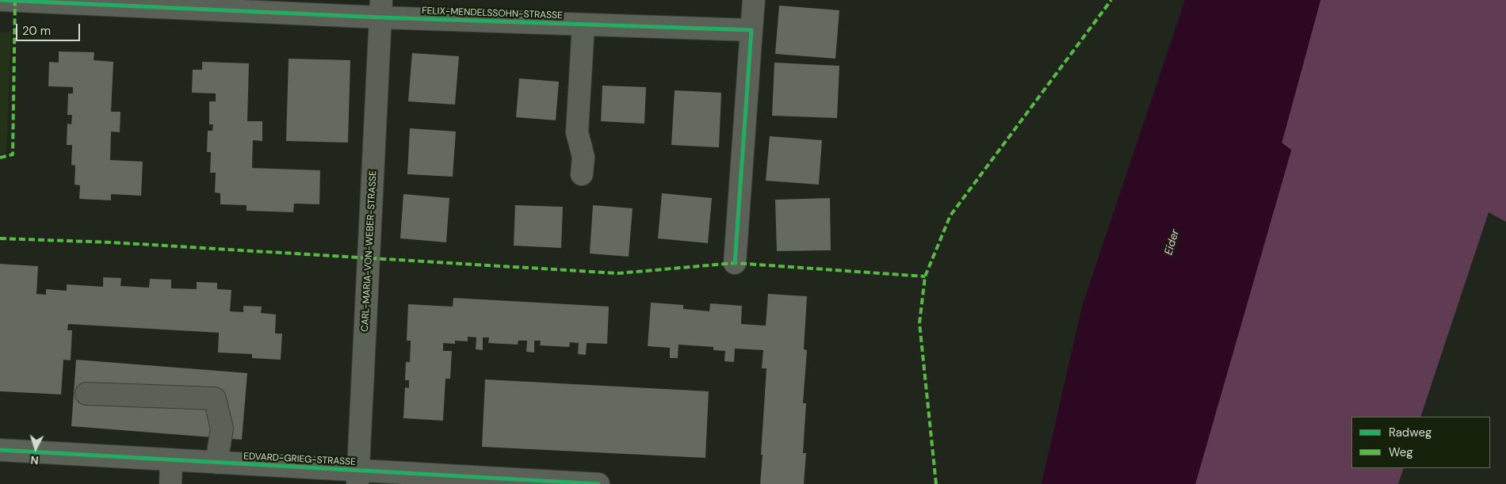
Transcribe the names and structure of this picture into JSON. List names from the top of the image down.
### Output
{
  "streets": {
    "street": ["FELIX-MENDELSSOHN-STRASSE", "CARL-MARIA-VON-WEBER-STRASSE", "EDVARD-GRIEG-STRASSE"]
  },
  "crossings": [
    ["FELIX-MENDELSSOHN-STRASSE", "CARL-MARIA-VON-WEBER-STRASSE"],
    ["CARL-MARIA-VON-WEBER-STRASSE", "EDVARD-GRIEG-STRASSE"]
  ],
  "water": ["Eider"],
  "legend": ["Radweg", "Weg"],
  "scale_bar": "20 m",
  "north": "bottom"
}
